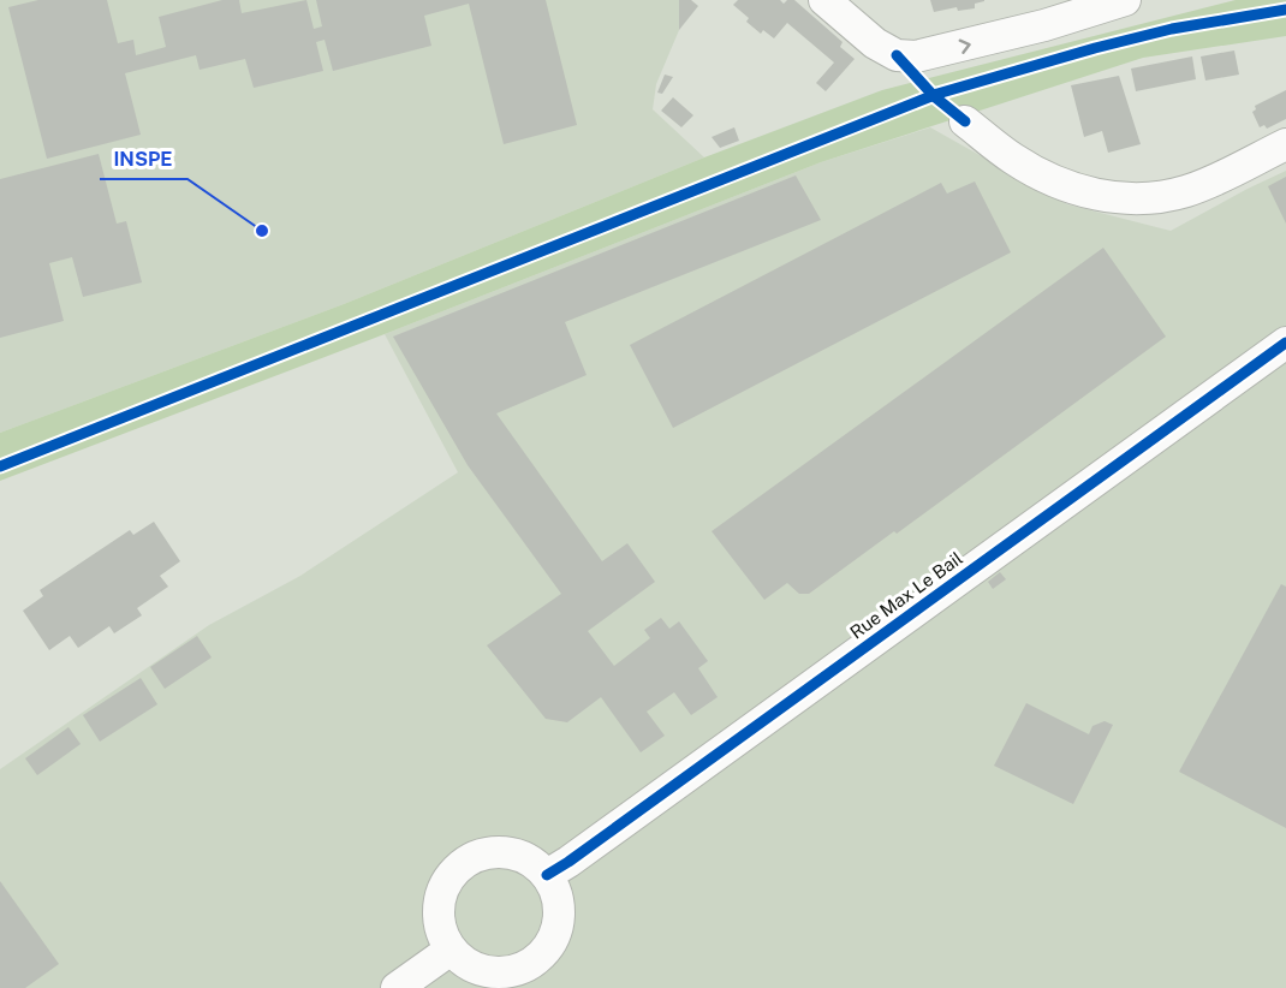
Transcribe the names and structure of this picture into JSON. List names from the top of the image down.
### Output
{
  "streets": {
    "street": ["Rue Max Le Bail"]
  },
  "places": ["INSPE"]
}
